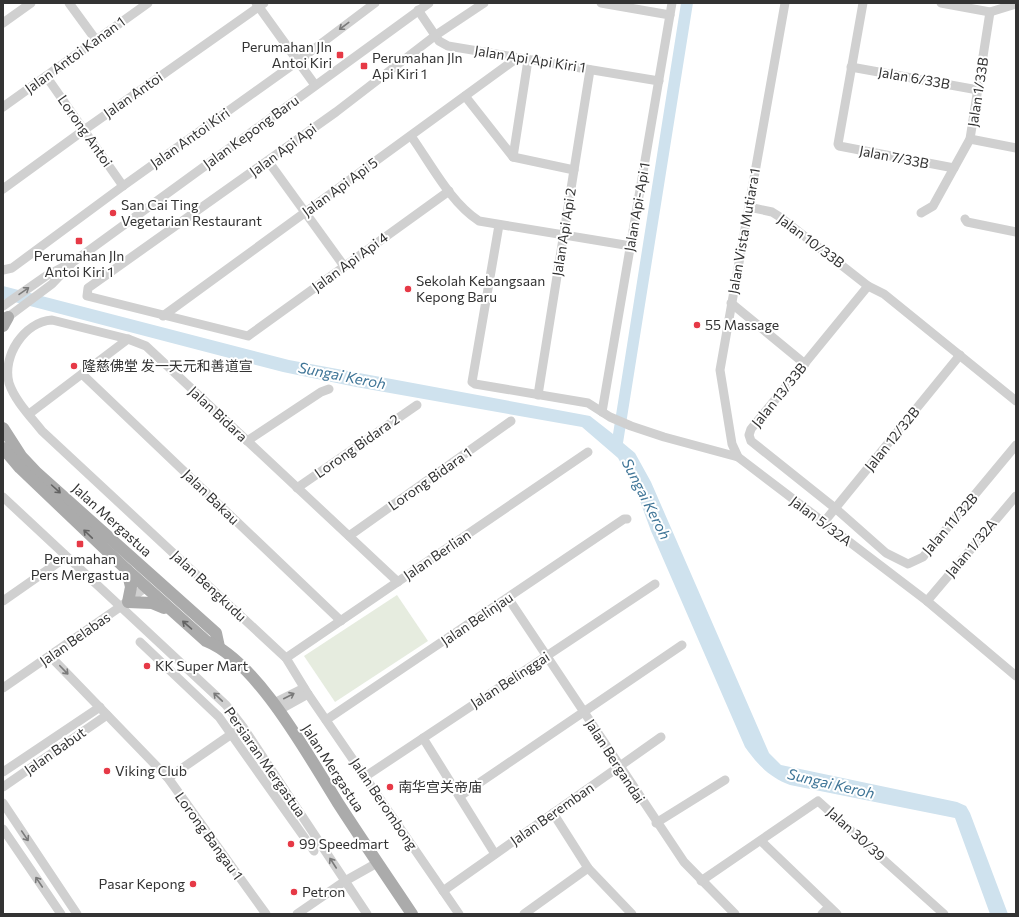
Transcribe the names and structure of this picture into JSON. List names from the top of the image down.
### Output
{
  "streets": {
    "main road": ["Jalan Mergastua"],
    "street": [
      "Jalan Antoi Kanan 1",
      "Jalan Api Api Kiri 1",
      "Jalan 6/33B",
      "Jalan 1/33B",
      "Jalan Antoi",
      "Lorong Antoi",
      "Jalan Kepong Baru",
      "Jalan Antoi Kiri",
      "Jalan Api Api",
      "Jalan 7/33B",
      "Jalan Api Api 5",
      "Jalan Api-Api 1",
      "Jalan Vista Mutiara 1",
      "Jalan Api Api 2",
      "Jalan 10/33B",
      "Jalan Api Api 4",
      "Jalan 13/33B",
      "Jalan Bidara",
      "Jalan 12/32B",
      "Lorong Bidara 2",
      "Lorong Bidara 1",
      "Jalan Bakau",
      "Jalan 5/32A",
      "Jalan 11/32B",
      "Jalan 1/32A",
      "Jalan Berlian",
      "Jalan Bengkudu",
      "Jalan Belinjau",
      "Jalan Belabas",
      "Jalan Belinggai",
      "Jalan Babut",
      "Jalan Bergandai",
      "Persiaran Mergastua",
      "Jalan Berombong",
      "Jalan Beremban",
      "Jalan 30/39",
      "Lorong Bangau 1"
    ]
  },
  "crossings": [
    ["Jalan Antoi Kanan 1", "Lorong Antoi"],
    ["Jalan Api Api Kiri 1", "Jalan Kepong Baru"],
    ["Jalan Api Api Kiri 1", "Jalan Api Api"],
    ["Jalan Api Api Kiri 1", "Jalan Api Api 5"],
    ["Jalan Api Api Kiri 1", "Jalan Api-Api 1"],
    ["Jalan Api Api Kiri 1", "Jalan Api Api 2"],
    ["Jalan 6/33B", "Jalan 1/33B"],
    ["Jalan 6/33B", "Jalan 7/33B"],
    ["Jalan 1/33B", "Jalan 7/33B"],
    ["Jalan Antoi", "Lorong Antoi"],
    ["Lorong Antoi", "Jalan Antoi Kiri"],
    ["Jalan Api Api", "Jalan Api Api 5"],
    ["Jalan Api Api", "Jalan Api Api 4"],
    ["Jalan Api Api 5", "Jalan Api Api 4"],
    ["Jalan Api-Api 1", "Jalan 5/32A"],
    ["Jalan Vista Mutiara 1", "Jalan 10/33B"],
    ["Jalan Vista Mutiara 1", "Jalan 5/32A"],
    ["Jalan Api Api 2", "Jalan 5/32A"],
    ["Jalan 10/33B", "Jalan 13/33B"],
    ["Jalan 10/33B", "Jalan 12/32B"],
    ["Jalan 13/33B", "Jalan 12/32B"],
    ["Jalan 13/33B", "Jalan 11/32B"],
    ["Jalan Bidara", "Lorong Bidara 2"],
    ["Jalan Bidara", "Lorong Bidara 1"],
    ["Jalan Bidara", "Jalan Berlian"],
    ["Jalan Bidara", "Jalan Bengkudu"],
    ["Jalan 12/32B", "Jalan 5/32A"],
    ["Jalan 12/32B", "Jalan 11/32B"],
    ["Jalan Bakau", "Jalan Berlian"],
    ["Jalan Mergastua", "Jalan Belabas"],
    ["Jalan 5/32A", "Jalan 1/32A"],
    ["Jalan Berlian", "Jalan Bengkudu"],
    ["Jalan Berlian", "Jalan Berombong"],
    ["Jalan Bengkudu", "Jalan Berombong"],
    ["Jalan Belinjau", "Jalan Bergandai"],
    ["Jalan Belinjau", "Jalan Berombong"],
    ["Jalan Belabas", "Persiaran Mergastua"],
    ["Jalan Belabas", "Lorong Bangau 1"],
    ["Jalan Belinggai", "Jalan Bergandai"],
    ["Jalan Belinggai", "Jalan Berombong"],
    ["Jalan Babut", "Lorong Bangau 1"],
    ["Jalan Bergandai", "Jalan Beremban"],
    ["Jalan Bergandai", "Jalan 30/39"],
    ["Jalan Berombong", "Jalan Beremban"]
  ],
  "water": ["Sungai Keroh"],
  "places": {
    "transit": [
      "Perumahan Jln Antoi Kiri",
      "Perumahan Jln Api Kiri 1",
      "Perumahan Jln Antoi Kiri 1",
      "Perumahan Pers Mergastua"
    ],
    "other": [
      "San Cai Ting Vegetarian Restaurant",
      "Sekolah Kebangsaan Kepong Baru",
      "55 Massage",
      "隆慈佛堂 发一天元和善道宣",
      "KK Super Mart",
      "Viking Club",
      "南华宫关帝庙",
      "99 Speedmart",
      "Pasar Kepong",
      "Petron"
    ]
  }
}
